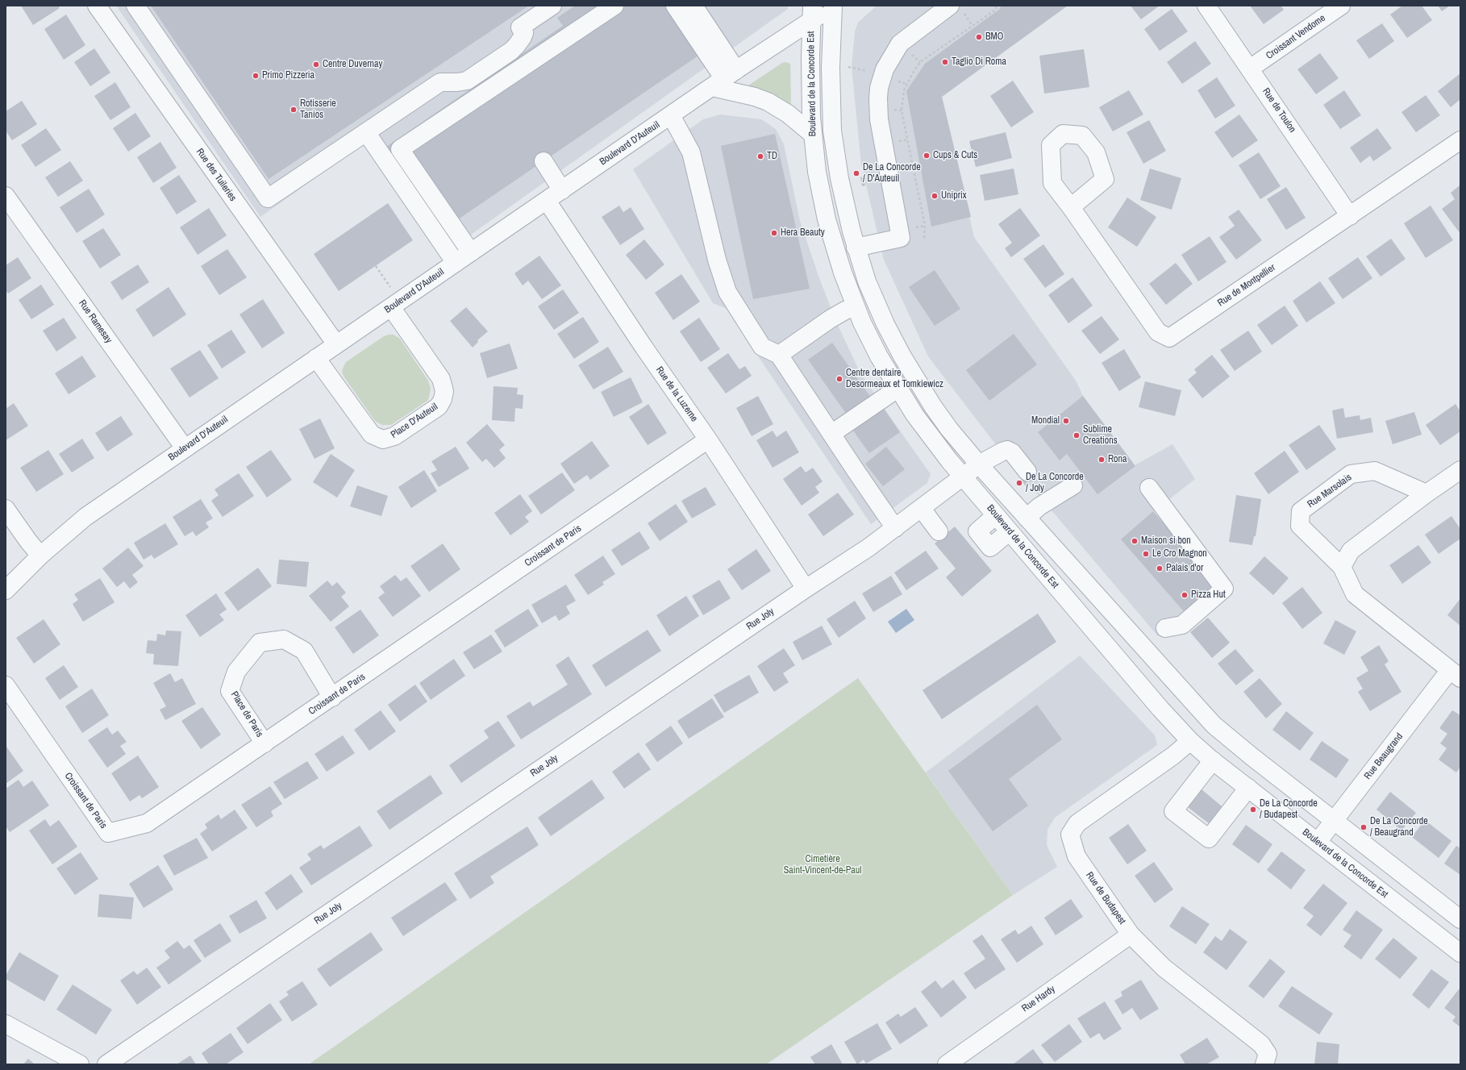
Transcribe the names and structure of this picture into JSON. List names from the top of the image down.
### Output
{
  "streets": {
    "street": [
      "Croissant Vendome",
      "Boulevard de la Concorde Est",
      "Rue de Toulon",
      "Boulevard D'Auteuil",
      "Rue des Tuileries",
      "Rue de Montpellier",
      "Rue Ramesay",
      "Rue de la Luzerne",
      "Place D'Auteuil",
      "Rue Marsolais",
      "Croissant de Paris",
      "Rue Joly",
      "Place de Paris",
      "Rue Beaugrand",
      "Rue de Budapest",
      "Rue Hardy"
    ]
  },
  "crossings": [
    ["Croissant Vendome", "Rue de Toulon"],
    ["Boulevard de la Concorde Est", "Boulevard D'Auteuil"],
    ["Boulevard de la Concorde Est", "Rue Joly"],
    ["Boulevard de la Concorde Est", "Rue Beaugrand"],
    ["Boulevard de la Concorde Est", "Rue de Budapest"],
    ["Rue de Toulon", "Rue de Montpellier"],
    ["Boulevard D'Auteuil", "Rue des Tuileries"],
    ["Boulevard D'Auteuil", "Rue Ramesay"],
    ["Boulevard D'Auteuil", "Rue de la Luzerne"],
    ["Boulevard D'Auteuil", "Place D'Auteuil"],
    ["Rue de la Luzerne", "Croissant de Paris"],
    ["Rue de la Luzerne", "Rue Joly"],
    ["Rue Marsolais", "Rue Beaugrand"],
    ["Croissant de Paris", "Place de Paris"],
    ["Rue de Budapest", "Rue Hardy"]
  ],
  "parks": ["Cimetière Saint-Vincent-de-Paul"],
  "places": [
    "BMO",
    "Taglio Di Roma",
    "Centre Duvernay",
    "Primo Pizzeria",
    "Rotisserie Tanios",
    "Cups & Cuts",
    "TD",
    "De La Concorde / D'Auteuil",
    "Uniprix",
    "Hera Beauty",
    "Centre dentaire Desormeaux et Tomkiewicz",
    "Mondial",
    "Sublime Creations",
    "Rona",
    "De La Concorde / Joly",
    "Maison si bon",
    "Le Cro Magnon",
    "Palais d'or",
    "Pizza Hut",
    "De La Concorde / Budapest",
    "De La Concorde / Beaugrand"
  ]
}
